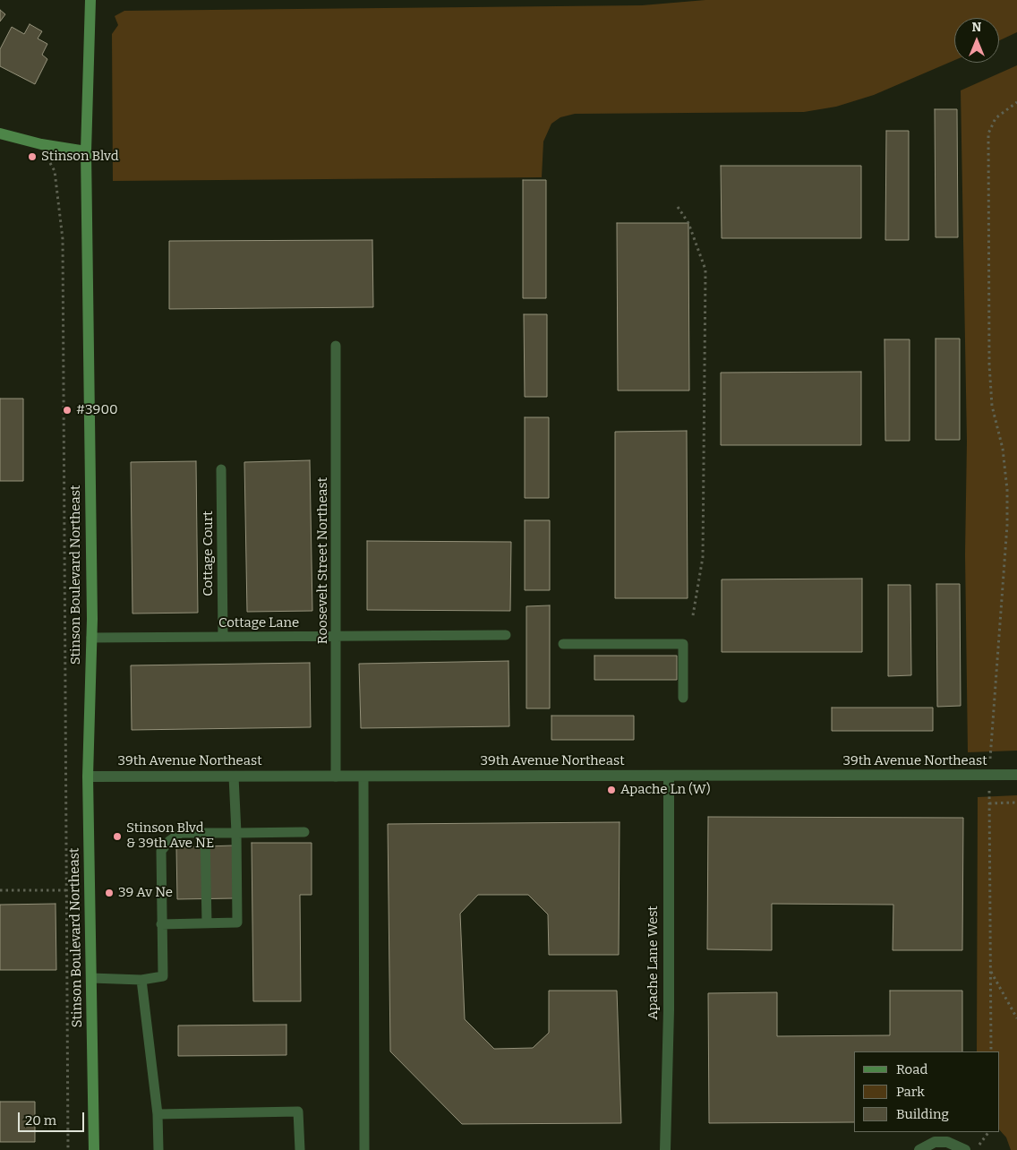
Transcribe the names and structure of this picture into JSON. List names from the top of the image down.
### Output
{
  "streets": {
    "street": ["Stinson Boulevard Northeast", "39th Avenue Northeast", "Apache Lane West"],
    "lane": ["Cottage Court", "Roosevelt Street Northeast", "Cottage Lane"]
  },
  "crossings": [
    ["Cottage Court", "Cottage Lane"],
    ["Roosevelt Street Northeast", "Cottage Lane"],
    ["Roosevelt Street Northeast", "39th Avenue Northeast"],
    ["Stinson Boulevard Northeast", "Cottage Lane"],
    ["Stinson Boulevard Northeast", "39th Avenue Northeast"],
    ["39th Avenue Northeast", "Apache Lane West"]
  ],
  "places": [
    "Stinson Blvd",
    "#3900",
    "Apache Ln (W)",
    "Stinson Blvd & 39th Ave NE",
    "39 Av Ne"
  ],
  "legend": ["Road", "Park", "Building"],
  "scale_bar": "20 m",
  "north": "top"
}
